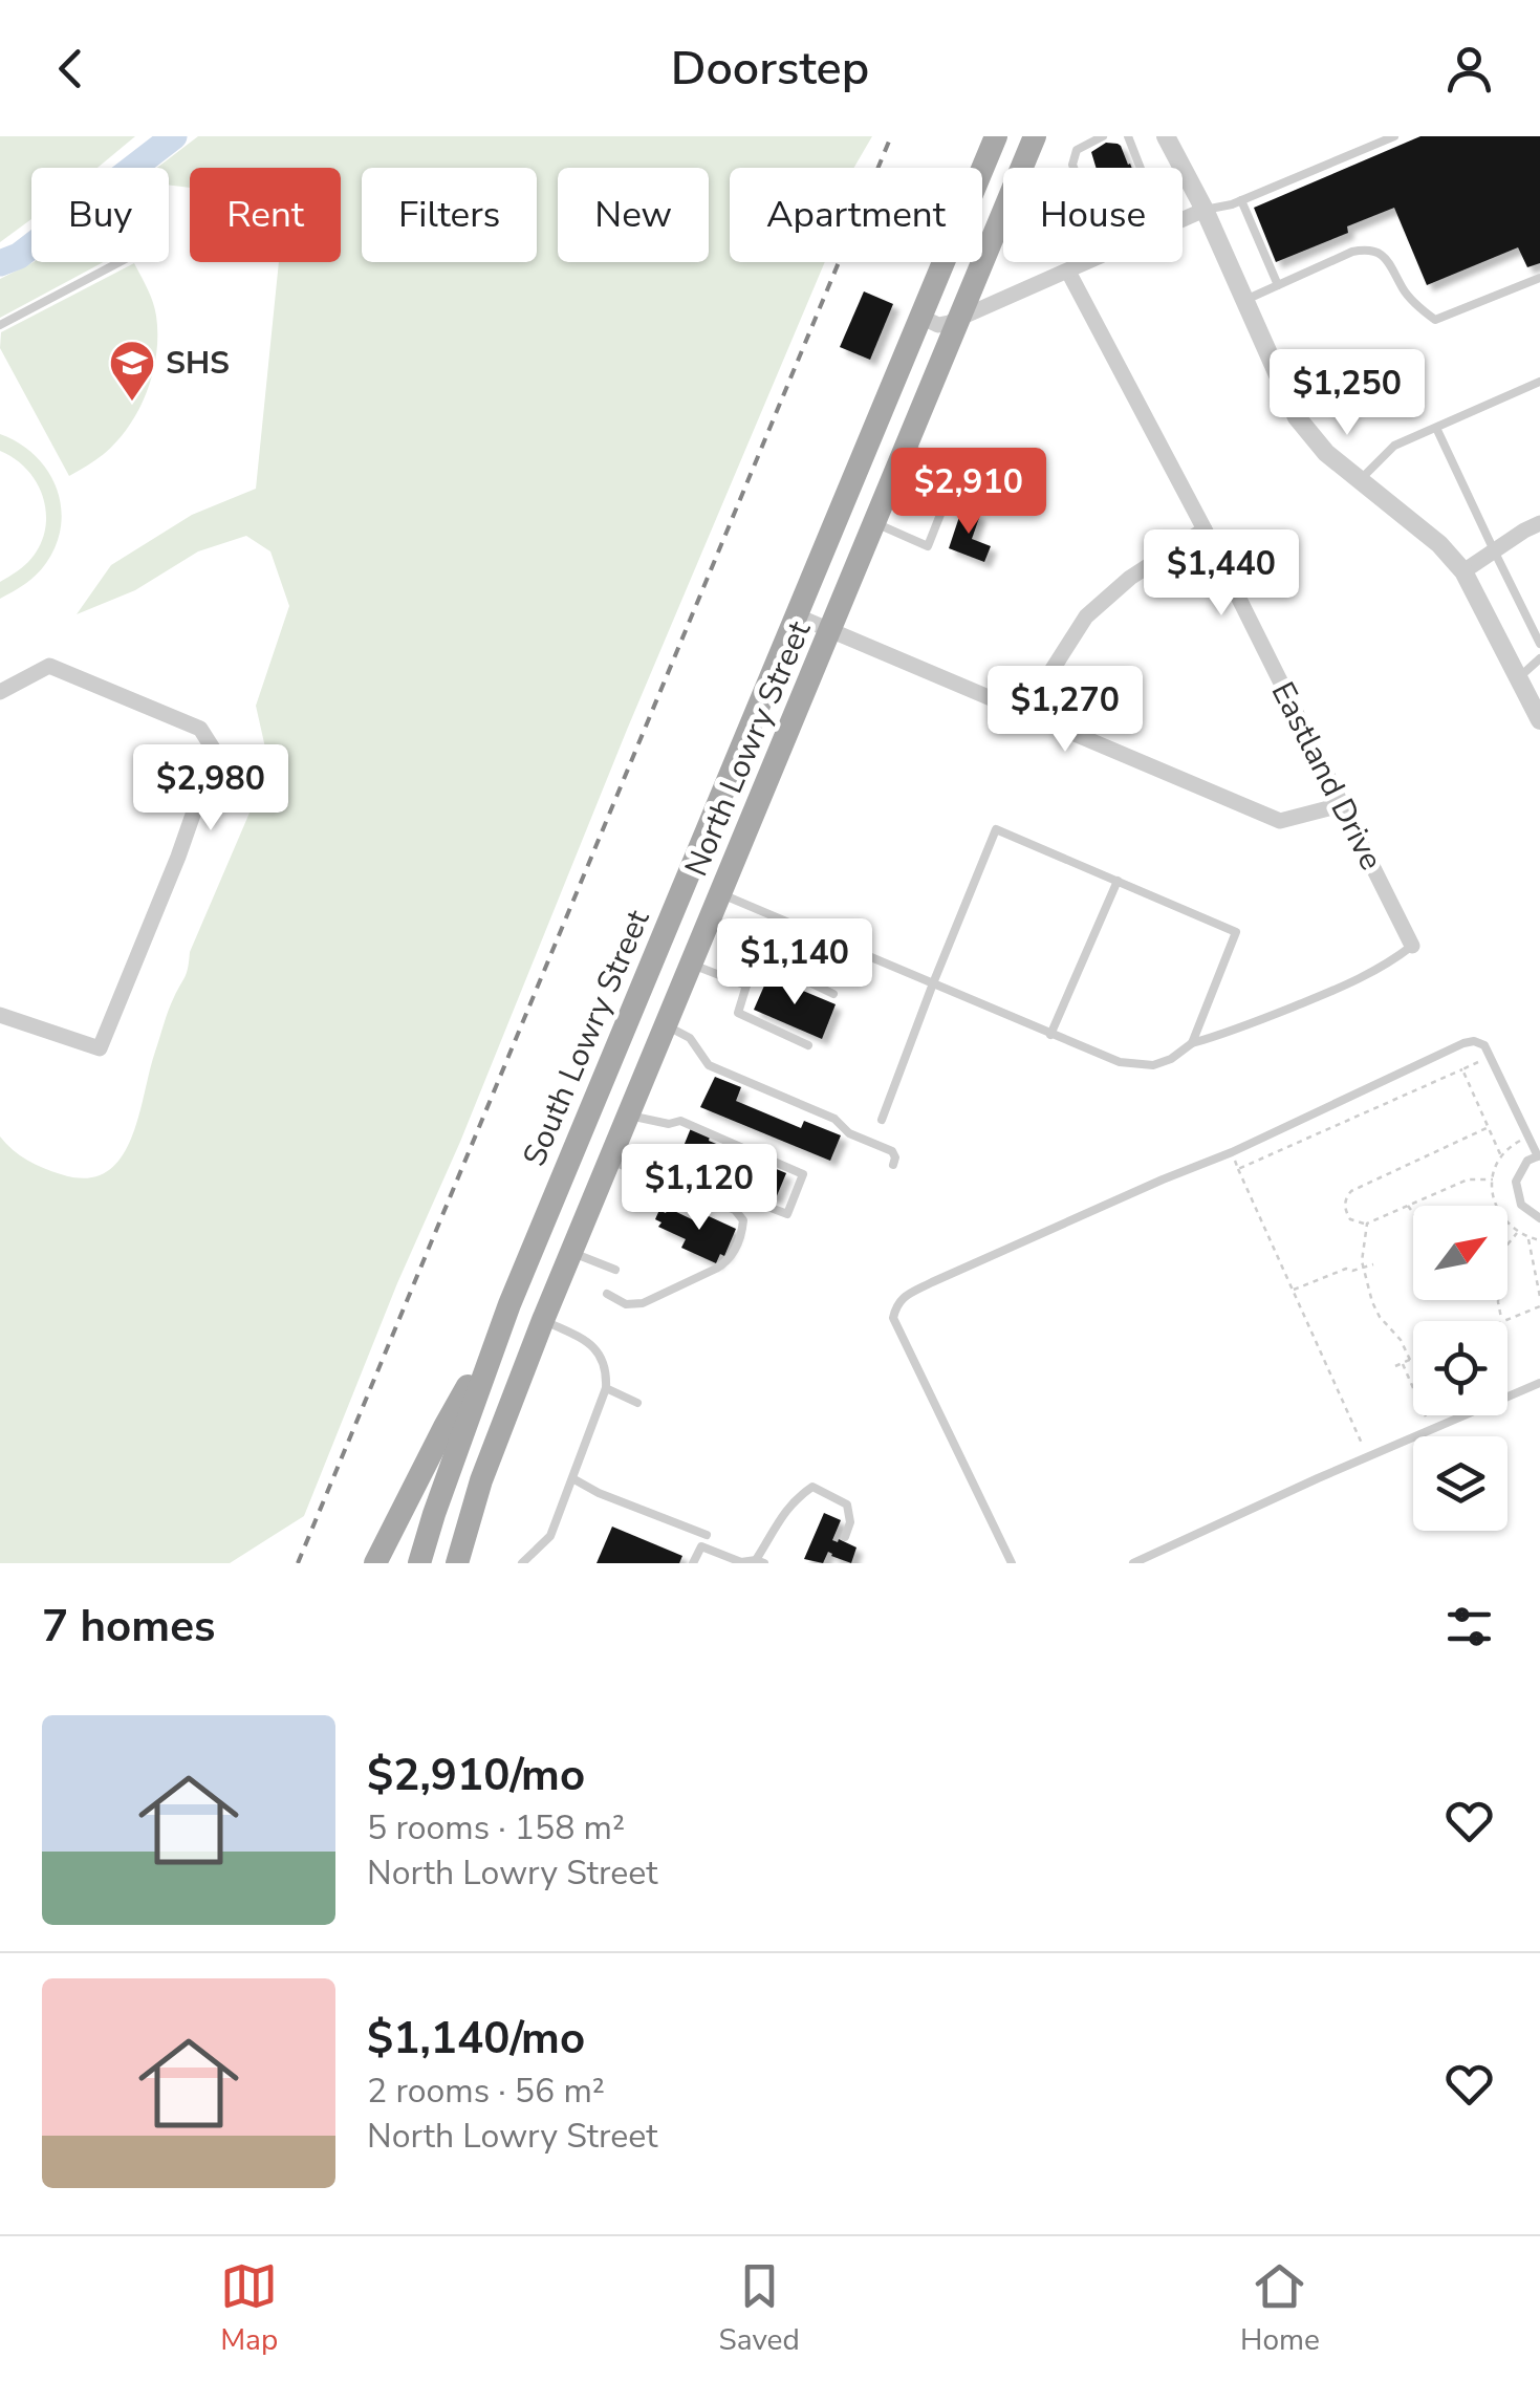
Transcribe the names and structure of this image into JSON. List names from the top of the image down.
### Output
{
  "streets": {
    "main road": ["North Lowry Street", "South Lowry Street"],
    "street": ["Eastland Drive"]
  },
  "places": {
    "school or university": ["SHS"]
  },
  "north": "top right",
  "page": {
    "header": "Doorstep",
    "chip": [
      "Buy",
      "Rent",
      "Filters",
      "New",
      "Apartment",
      "House"
    ],
    "price": [
      "$1,250",
      "$2,910",
      "$1,440",
      "$1,270",
      "$2,980",
      "$1,140",
      "$1,120"
    ],
    "heading": "7 homes",
    "list": [
      {
        "name": "$2,910/mo",
        "note": "5 rooms · 158 m² · North Lowry Street"
      },
      {
        "name": "$1,140/mo",
        "note": "2 rooms · 56 m² · North Lowry Street"
      }
    ],
    "tabs": ["Map", "Saved", "Home"]
  }
}
